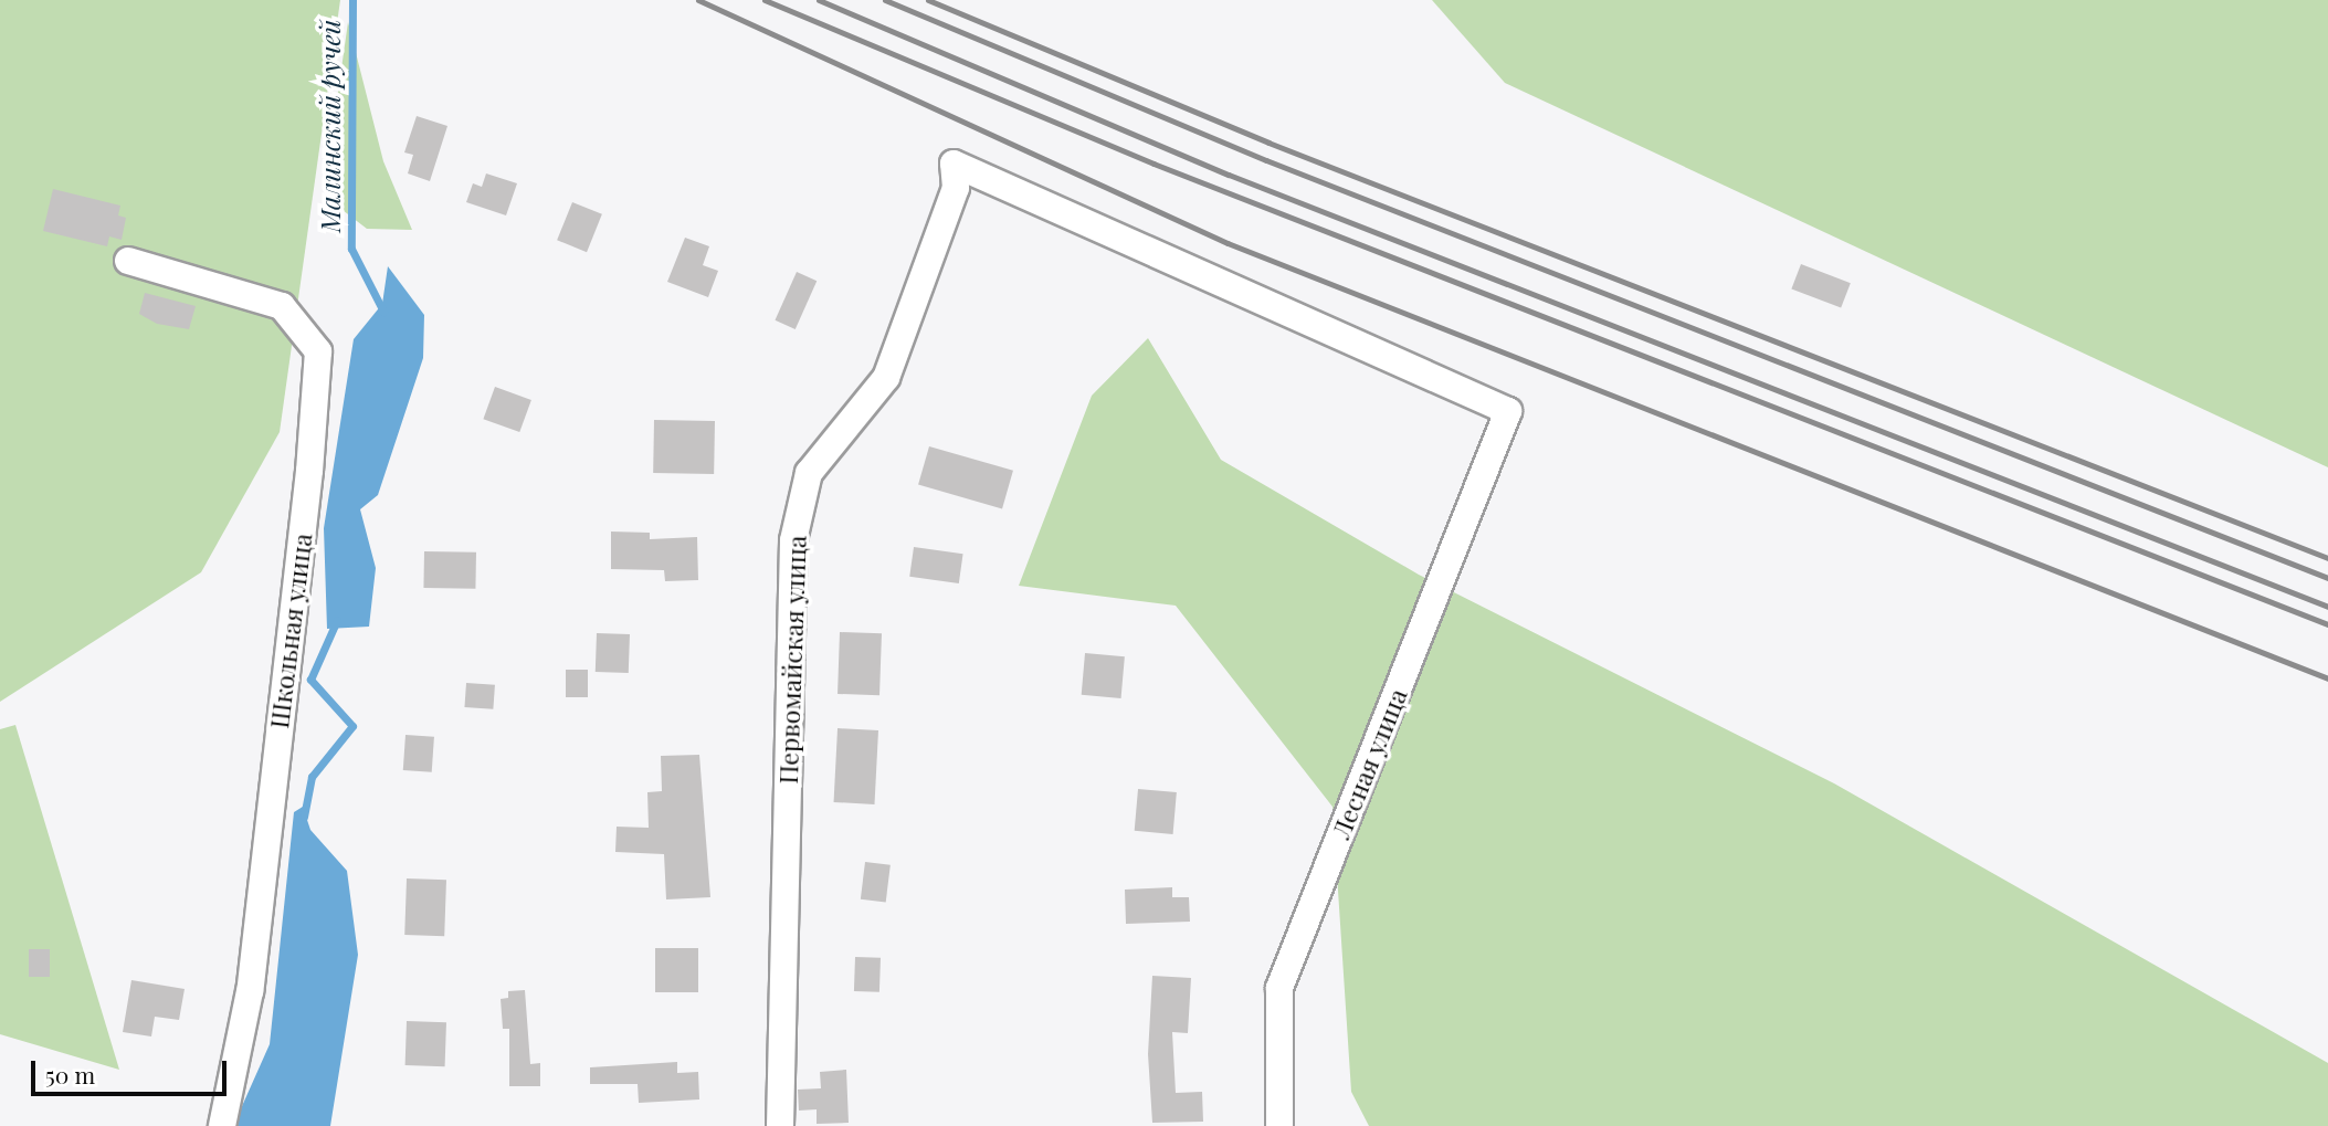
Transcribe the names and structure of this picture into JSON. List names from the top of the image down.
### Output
{
  "streets": {
    "street": ["Школьная улица", "Первомайская улица", "Лесная улица"]
  },
  "crossings": [
    ["Первомайская улица", "Лесная улица"]
  ],
  "water": ["Малинский ручей"],
  "scale_bar": "50 m"
}
